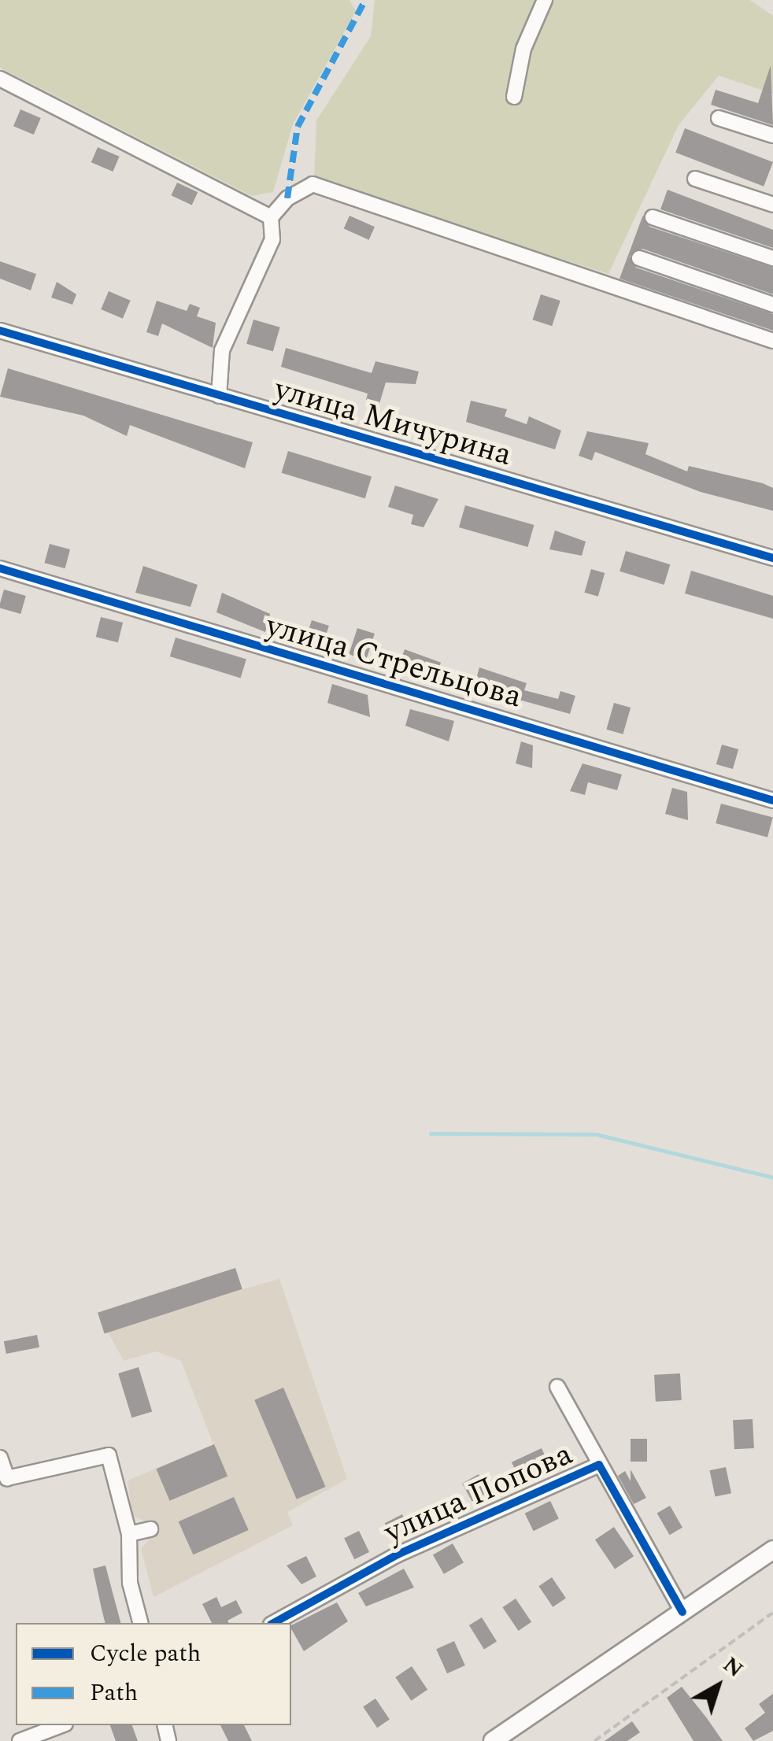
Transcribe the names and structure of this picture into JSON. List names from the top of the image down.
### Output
{
  "streets": {
    "street": ["улица Мичурина", "улица Стрельцова", "улица Попова"]
  },
  "legend": ["Cycle path", "Path"],
  "north": "top right"
}
